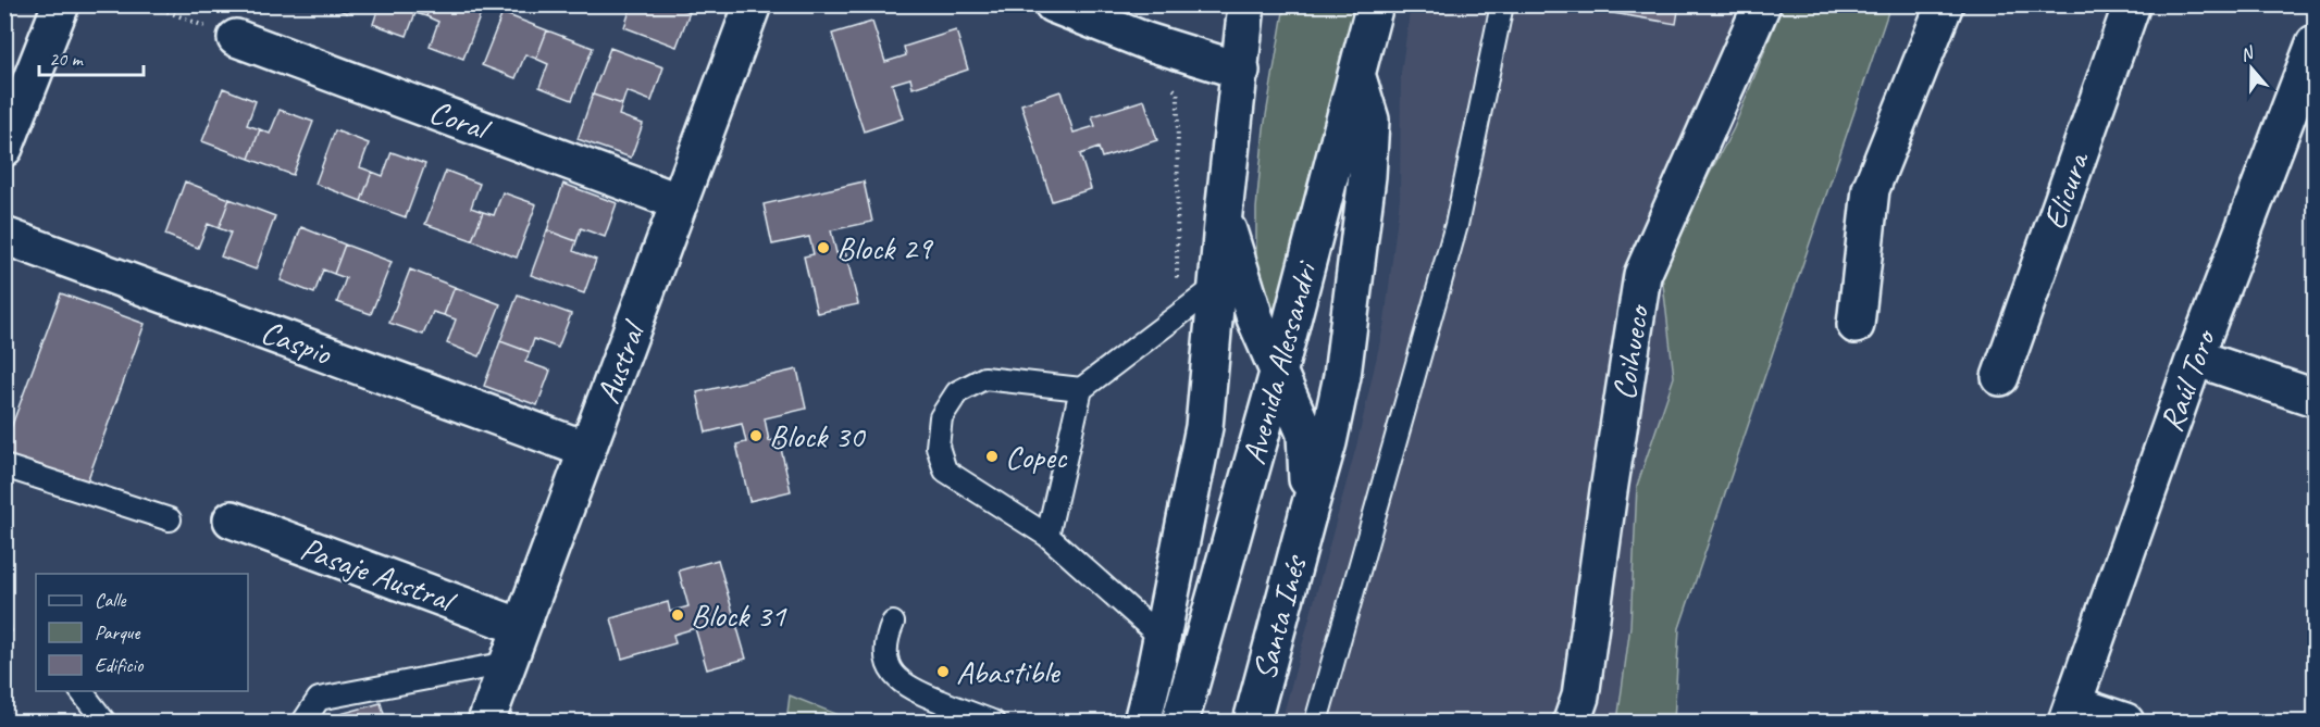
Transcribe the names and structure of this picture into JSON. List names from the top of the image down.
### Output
{
  "streets": {
    "street": [
      "Coral",
      "Elicura",
      "Caspio",
      "Coihueco",
      "Austral",
      "Avenida Alessandri",
      "Raúl Toro",
      "Pasaje Austral",
      "Santa Inés"
    ]
  },
  "crossings": [
    ["Coral", "Austral"],
    ["Caspio", "Austral"],
    ["Austral", "Pasaje Austral"],
    ["Avenida Alessandri", "Santa Inés"]
  ],
  "places": [
    "Block 29",
    "Block 30",
    "Copec",
    "Block 31",
    "Abastible"
  ],
  "legend": ["Calle", "Parque", "Edificio"],
  "scale_bar": "20 m",
  "north": "top"
}
